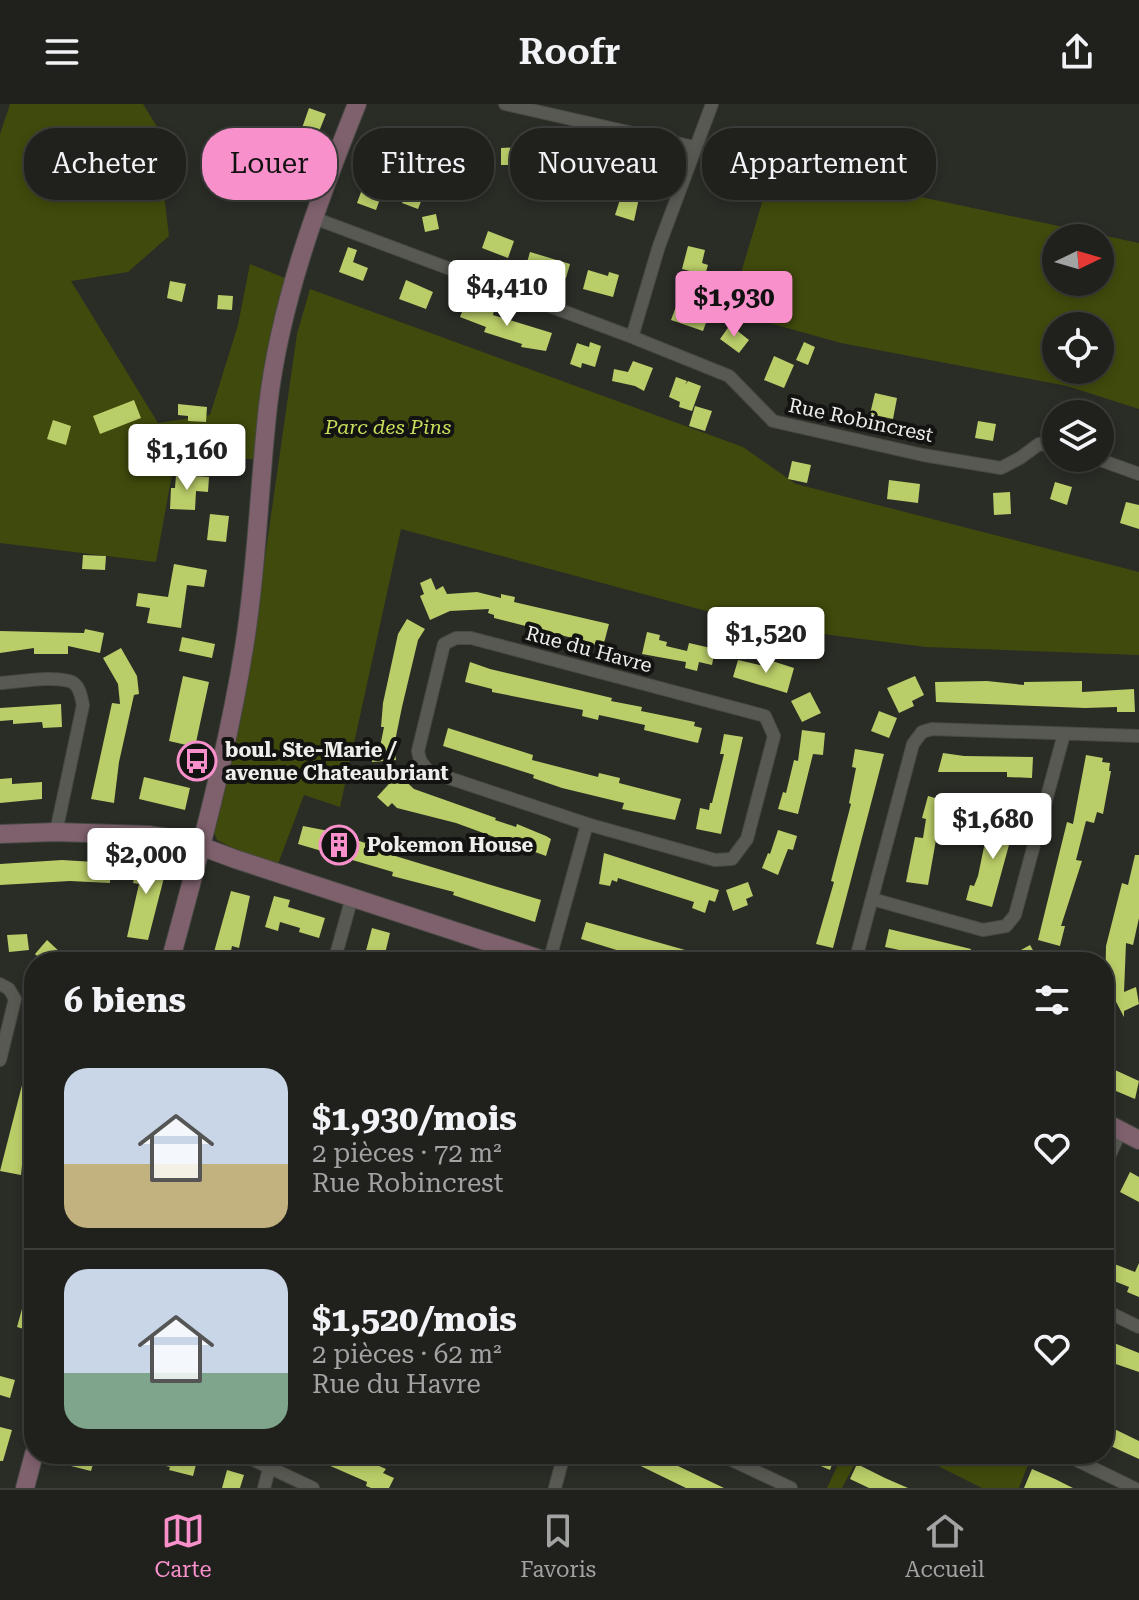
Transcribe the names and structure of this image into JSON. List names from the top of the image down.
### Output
{
  "streets": {
    "street": ["Rue Robincrest", "Rue du Havre"]
  },
  "parks": ["Parc des Pins"],
  "places": {
    "bus stop": ["boul. Ste-Marie / avenue Chateaubriant"],
    "building": ["Pokemon House"]
  },
  "north": "right",
  "page": {
    "header": "Roofr",
    "chip": [
      "Acheter",
      "Louer",
      "Filtres",
      "Nouveau",
      "Appartement"
    ],
    "price": [
      "$4,410",
      "$1,930",
      "$1,160",
      "$1,520",
      "$1,680",
      "$2,000"
    ],
    "heading": "6 biens",
    "list": [
      {
        "name": "$1,930/mois",
        "note": "2 pièces · 72 m² · Rue Robincrest"
      },
      {
        "name": "$1,520/mois",
        "note": "2 pièces · 62 m² · Rue du Havre"
      }
    ],
    "tabs": ["Carte", "Favoris", "Accueil"]
  }
}
